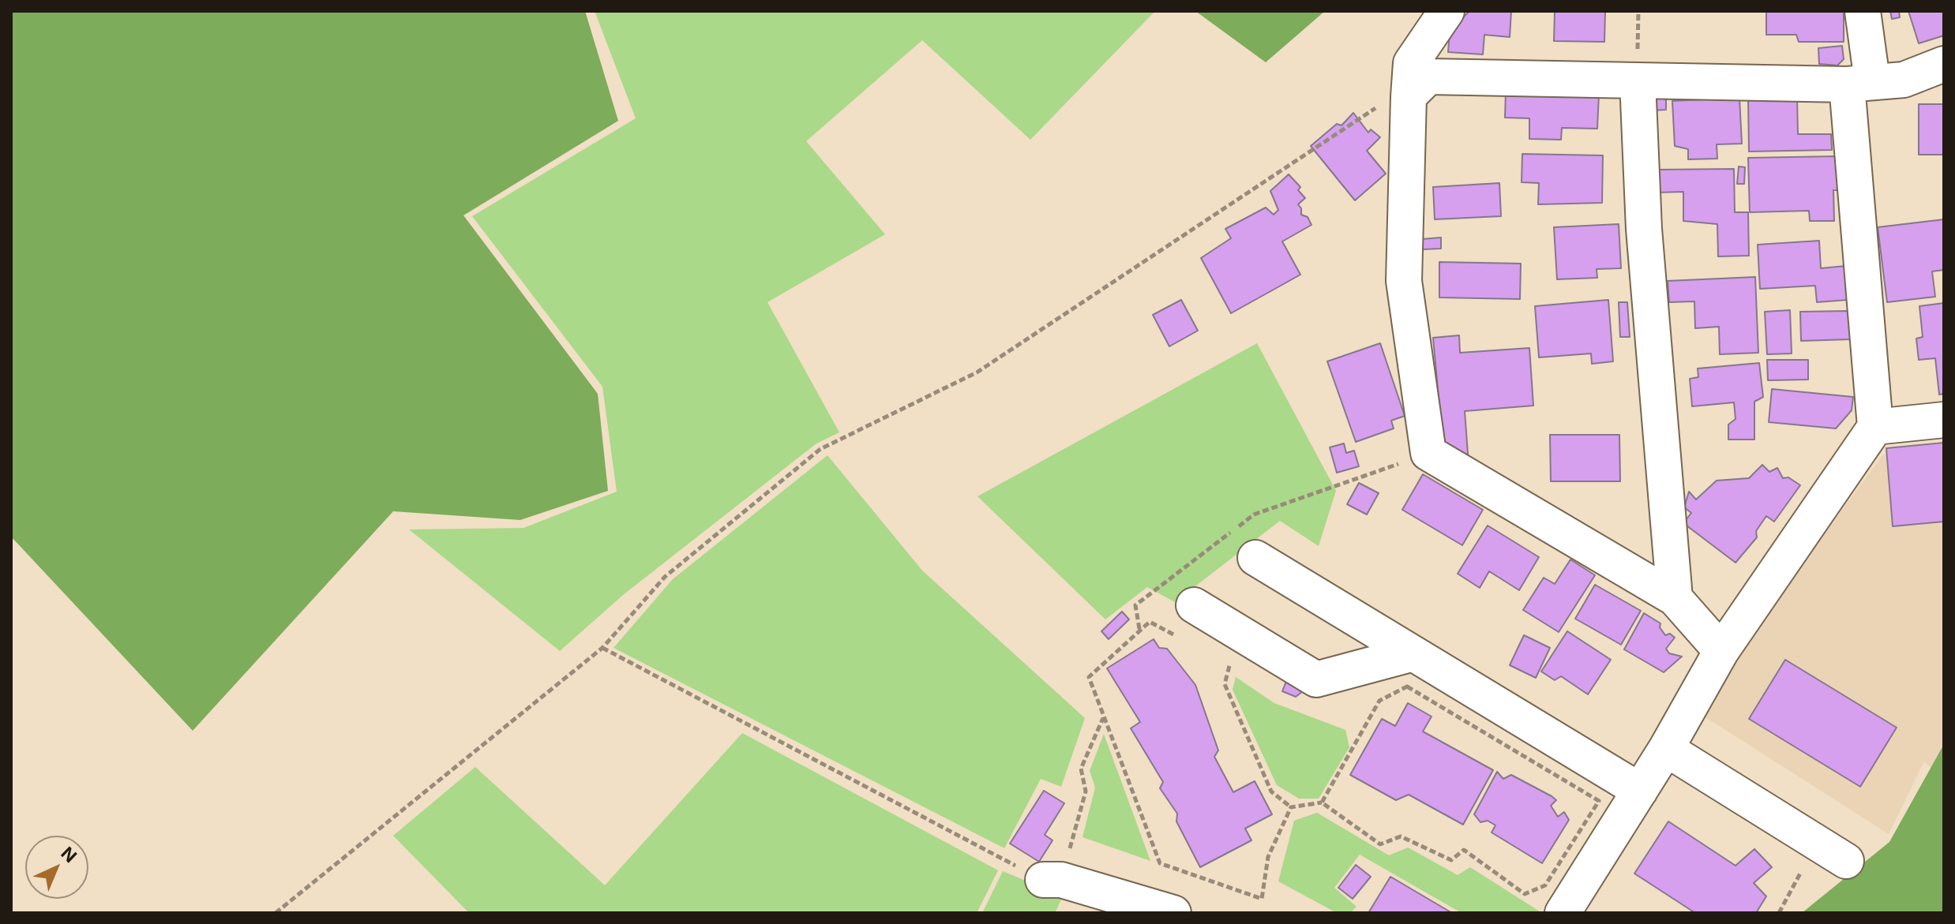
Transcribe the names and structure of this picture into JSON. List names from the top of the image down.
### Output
{
  "north": "top right"
}
